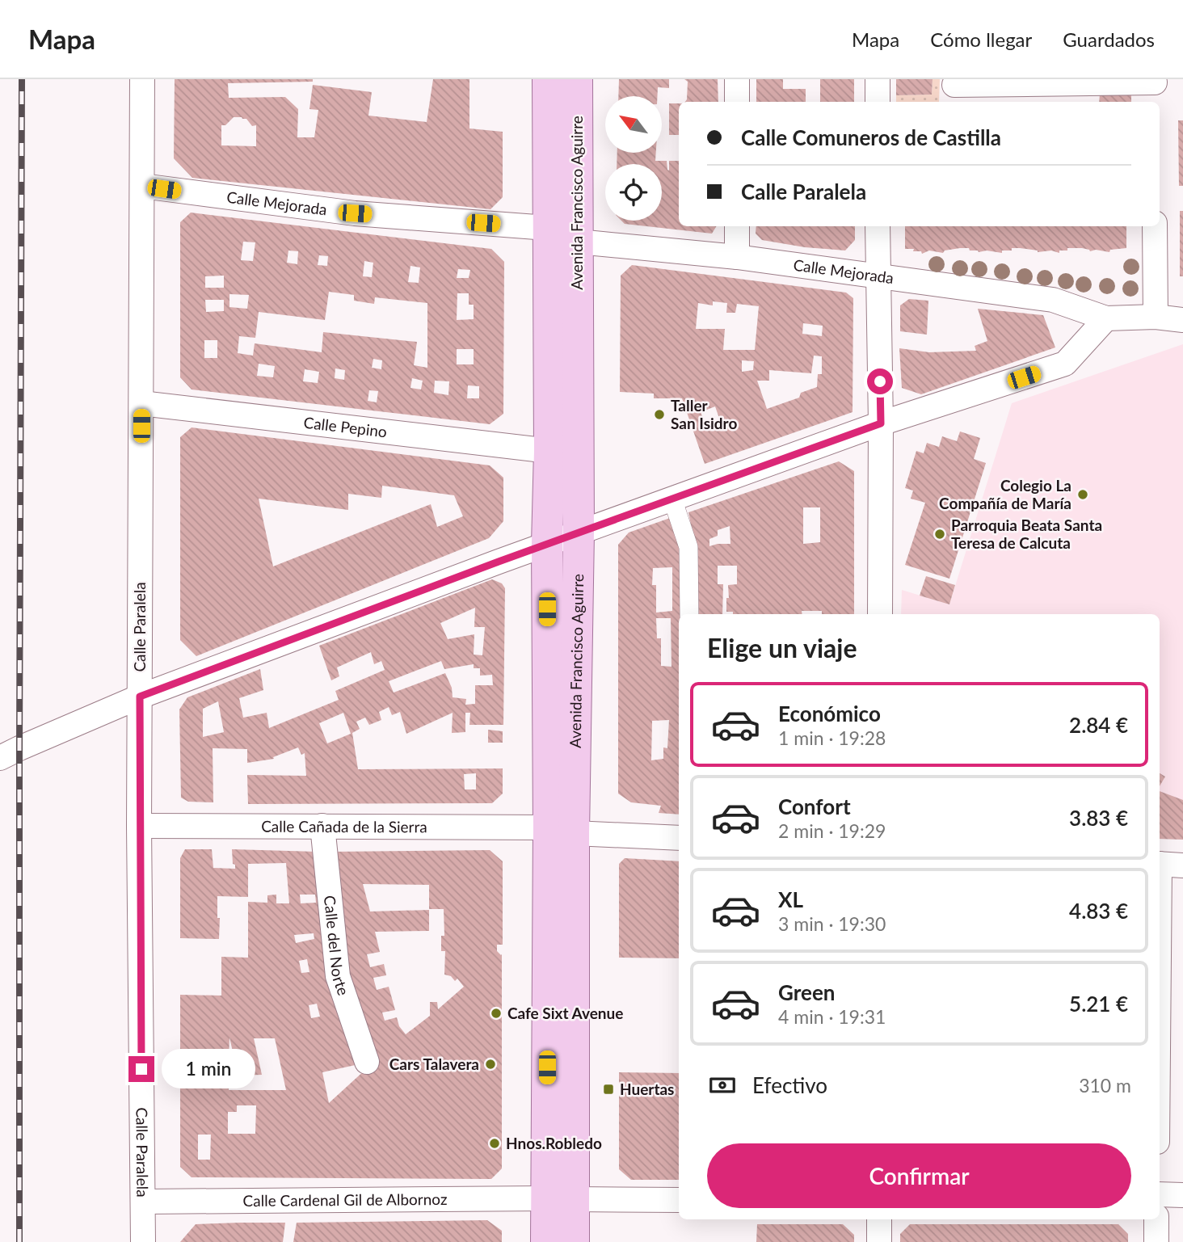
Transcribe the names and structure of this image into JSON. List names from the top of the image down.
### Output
{
  "streets": {
    "main road": ["Avenida Francisco Aguirre"],
    "street": [
      "Calle Mejorada",
      "Calle Pepino",
      "Calle Paralela",
      "Calle Cañada de la Sierra",
      "Calle del Norte",
      "Calle Cardenal Gil de Albornoz"
    ]
  },
  "crossings": [
    ["Avenida Francisco Aguirre", "Calle Mejorada"],
    ["Avenida Francisco Aguirre", "Calle Pepino"],
    ["Avenida Francisco Aguirre", "Calle Cañada de la Sierra"],
    ["Avenida Francisco Aguirre", "Calle Cardenal Gil de Albornoz"],
    ["Calle Mejorada", "Calle Paralela"],
    ["Calle Pepino", "Calle Paralela"],
    ["Calle Paralela", "Calle Cañada de la Sierra"],
    ["Calle Paralela", "Calle Cardenal Gil de Albornoz"],
    ["Calle Cañada de la Sierra", "Calle del Norte"]
  ],
  "places": {
    "other": [
      "Taller San Isidro",
      "Colegio La Compañía de María",
      "Parroquia Beata Santa Teresa de Calcuta",
      "Cafe Sixt Avenue",
      "Cars Talavera",
      "Hnos.Robledo"
    ],
    "transit": ["Huertas"]
  },
  "north": "top left",
  "page": {
    "header": "Mapa",
    "nav": ["Mapa", "Cómo llegar", "Guardados"],
    "banner": ["Calle Comuneros de Castilla", "Calle Paralela"],
    "heading": "Elige un viaje",
    "list": [
      {
        "name": "Económico",
        "note": "1 min · 19:28",
        "value": "2.84 €"
      },
      {
        "name": "Confort",
        "note": "2 min · 19:29",
        "value": "3.83 €"
      },
      {
        "name": "XL",
        "note": "3 min · 19:30",
        "value": "4.83 €"
      },
      {
        "name": "Green",
        "note": "4 min · 19:31",
        "value": "5.21 €"
      }
    ],
    "bubble": "1 min",
    "pay": ["Efectivo", "310 m"],
    "buttons": "Confirmar"
  }
}
